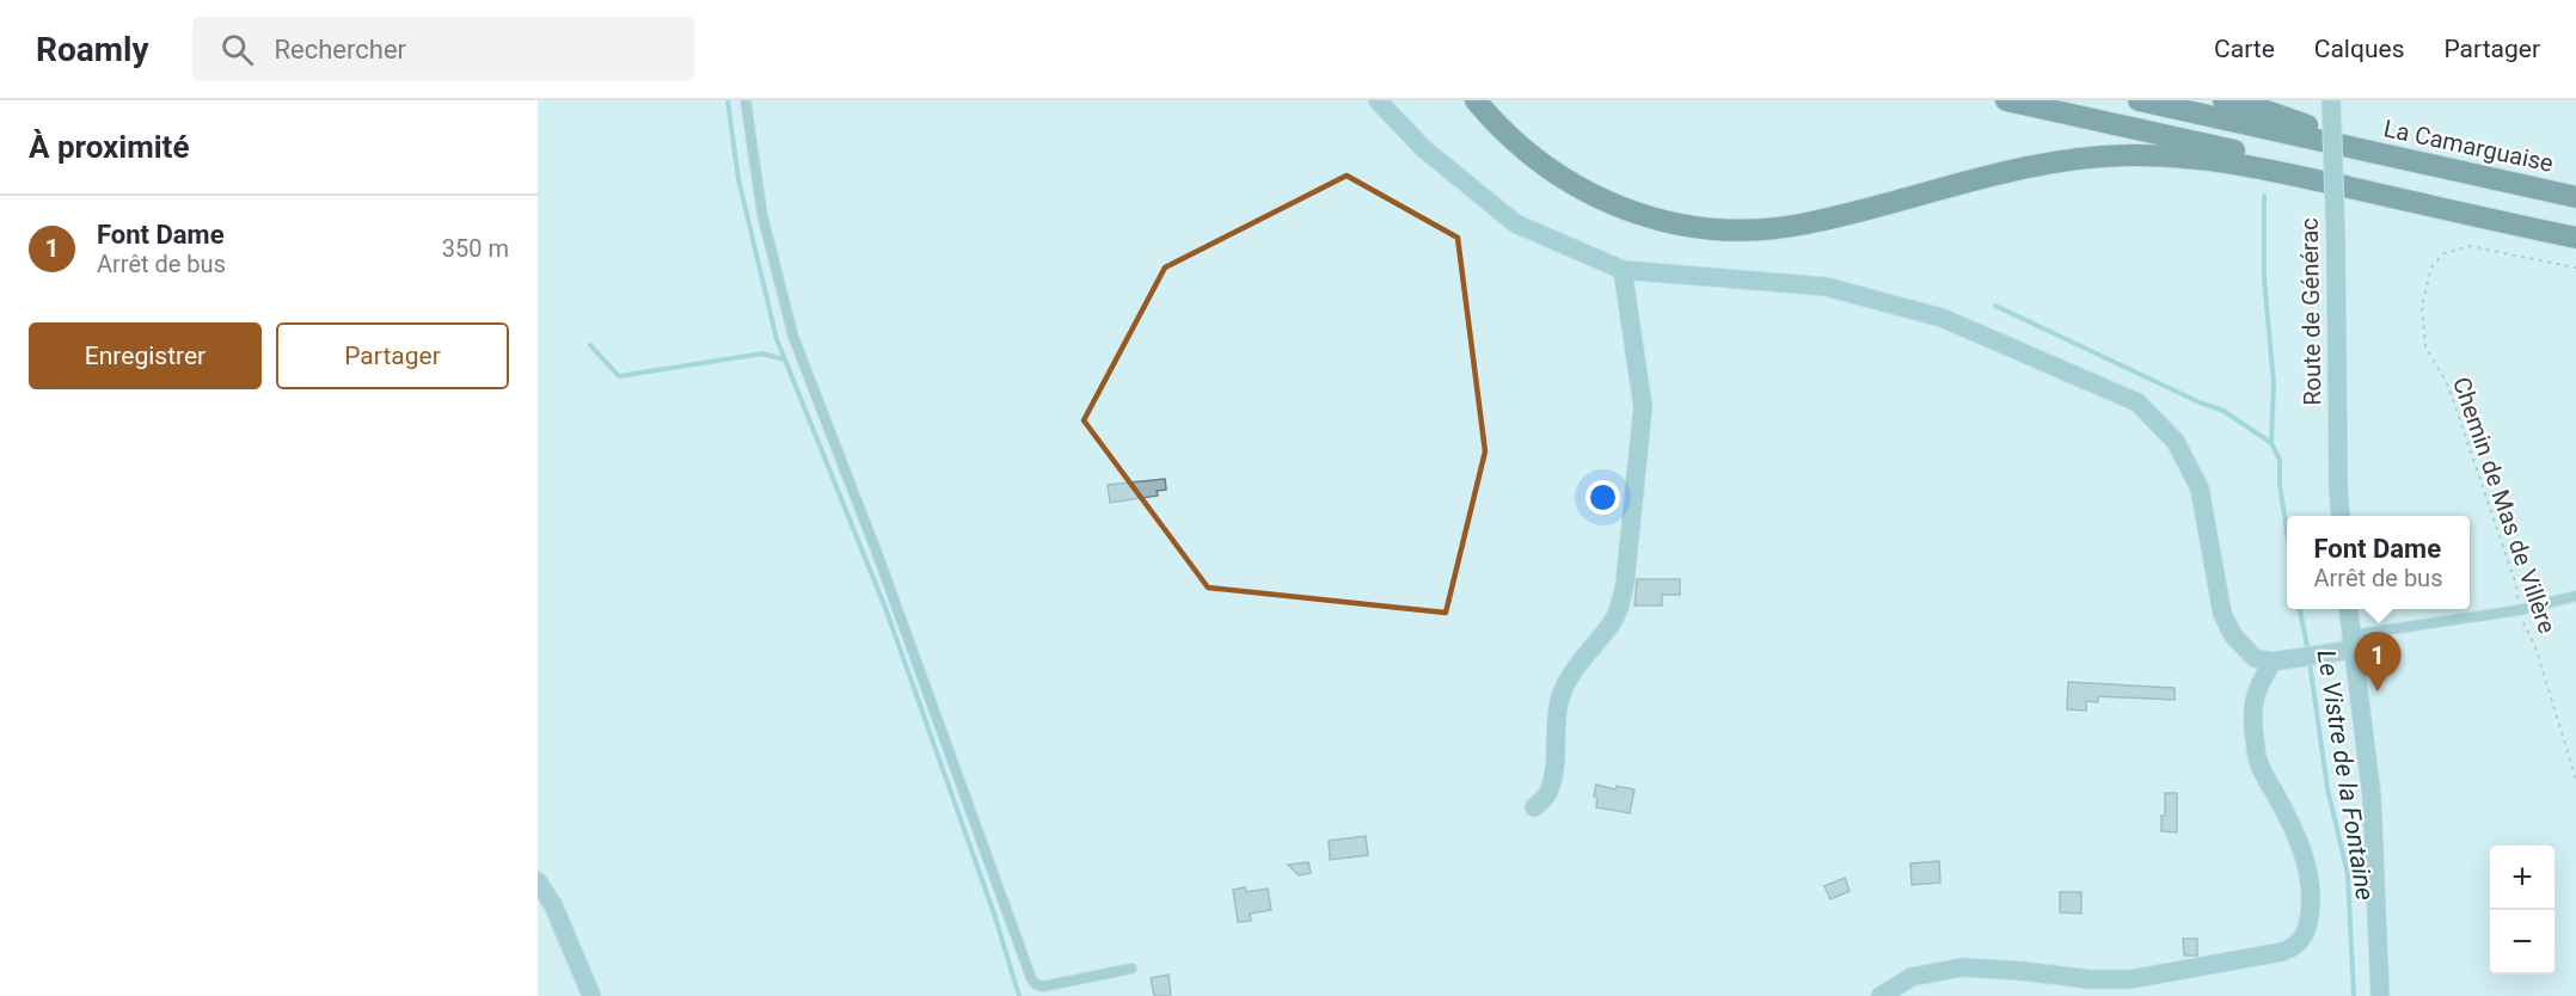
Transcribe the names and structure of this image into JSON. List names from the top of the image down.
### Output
{
  "streets": {
    "highway": ["La Camarguaise"],
    "street": ["Route de Générac"],
    "path": ["Chemin de Mas de Villère"]
  },
  "water": ["Le Vistre de la Fontaine"],
  "page": {
    "header": "Roamly",
    "search": "Rechercher",
    "nav": ["Carte", "Calques", "Partager"],
    "heading": "À proximité",
    "list": [
      {
        "mark": "1",
        "name": "Font Dame",
        "note": "Arrêt de bus",
        "value": "350 m"
      }
    ],
    "buttons": ["Enregistrer", "Partager"],
    "popup": ["Font Dame", "Arrêt de bus"],
    "pins": "1",
    "map_buttons": ["+", "−"]
  }
}
